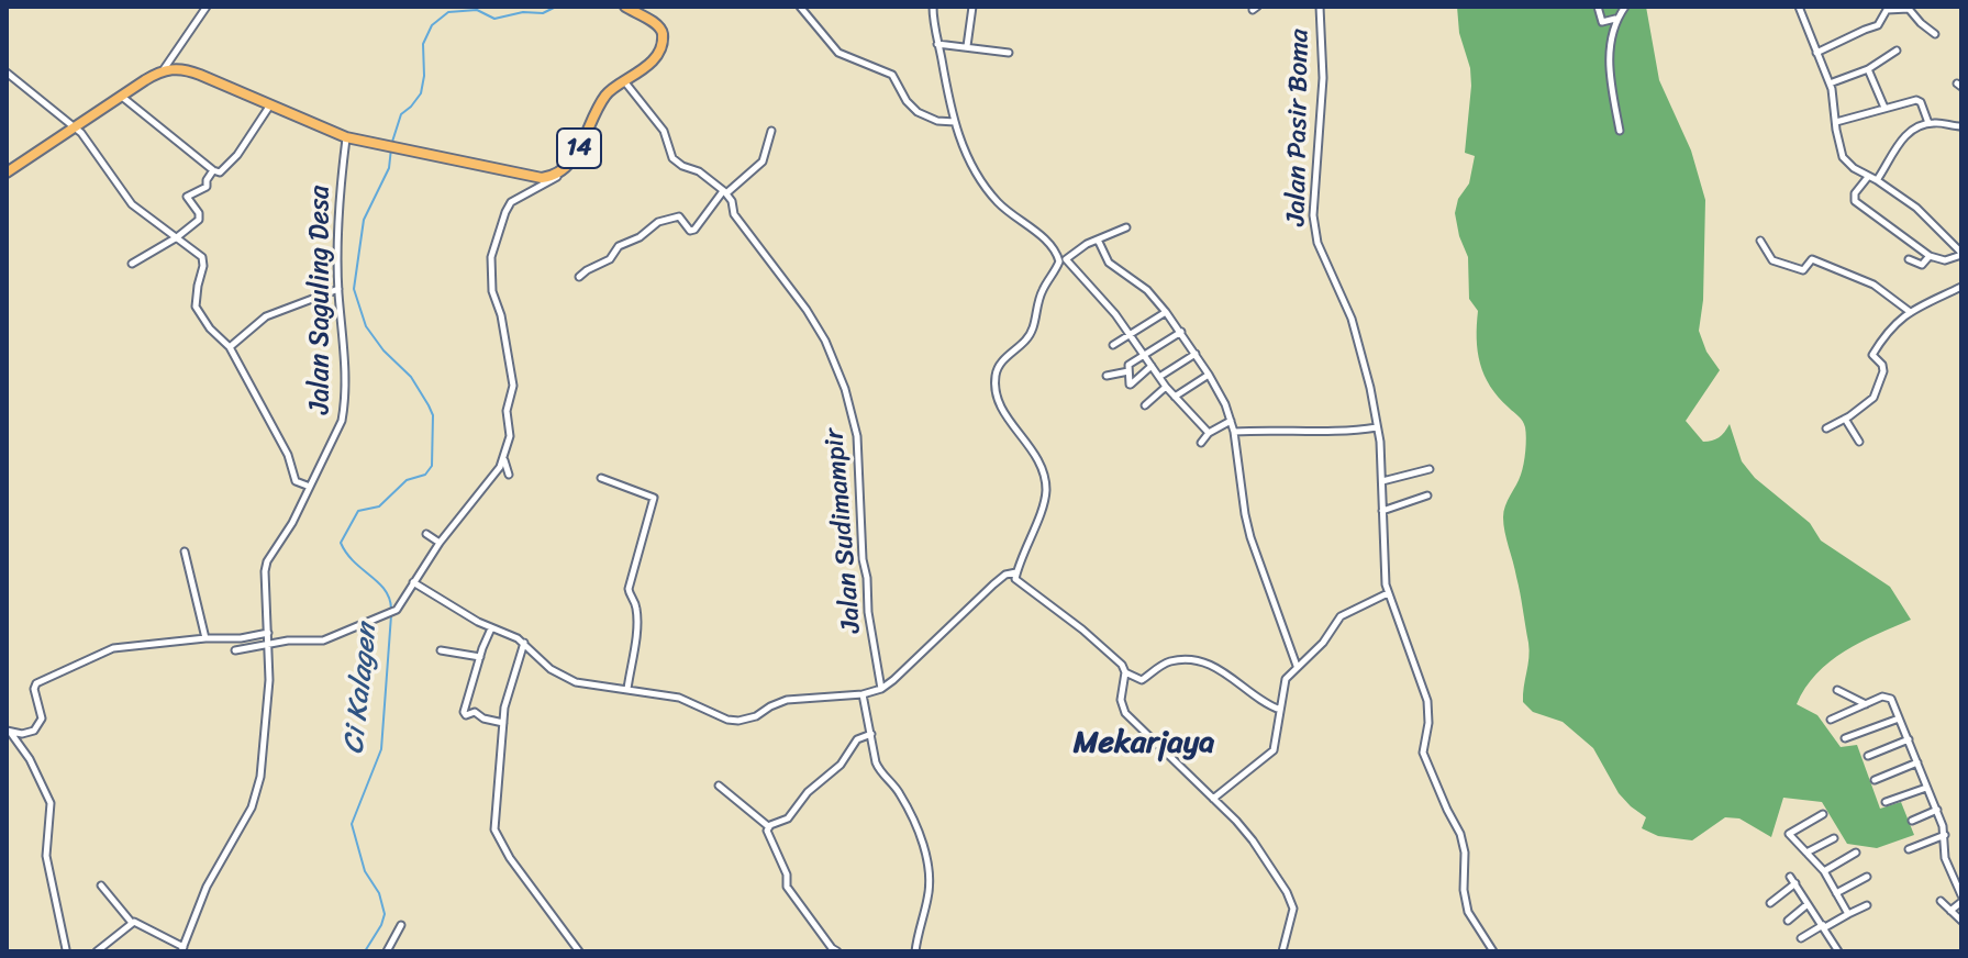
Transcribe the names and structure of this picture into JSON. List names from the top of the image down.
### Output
{
  "streets": {
    "highway": ["14"],
    "street": ["Jalan Pasir Boma", "Jalan Saguling Desa", "Jalan Sudimampir"]
  },
  "crossings": [
    ["14", "Jalan Saguling Desa"],
    ["14", "Jalan Sudimampir"]
  ],
  "districts": ["Mekarjaya"],
  "water": ["Ci Kalagen"]
}
